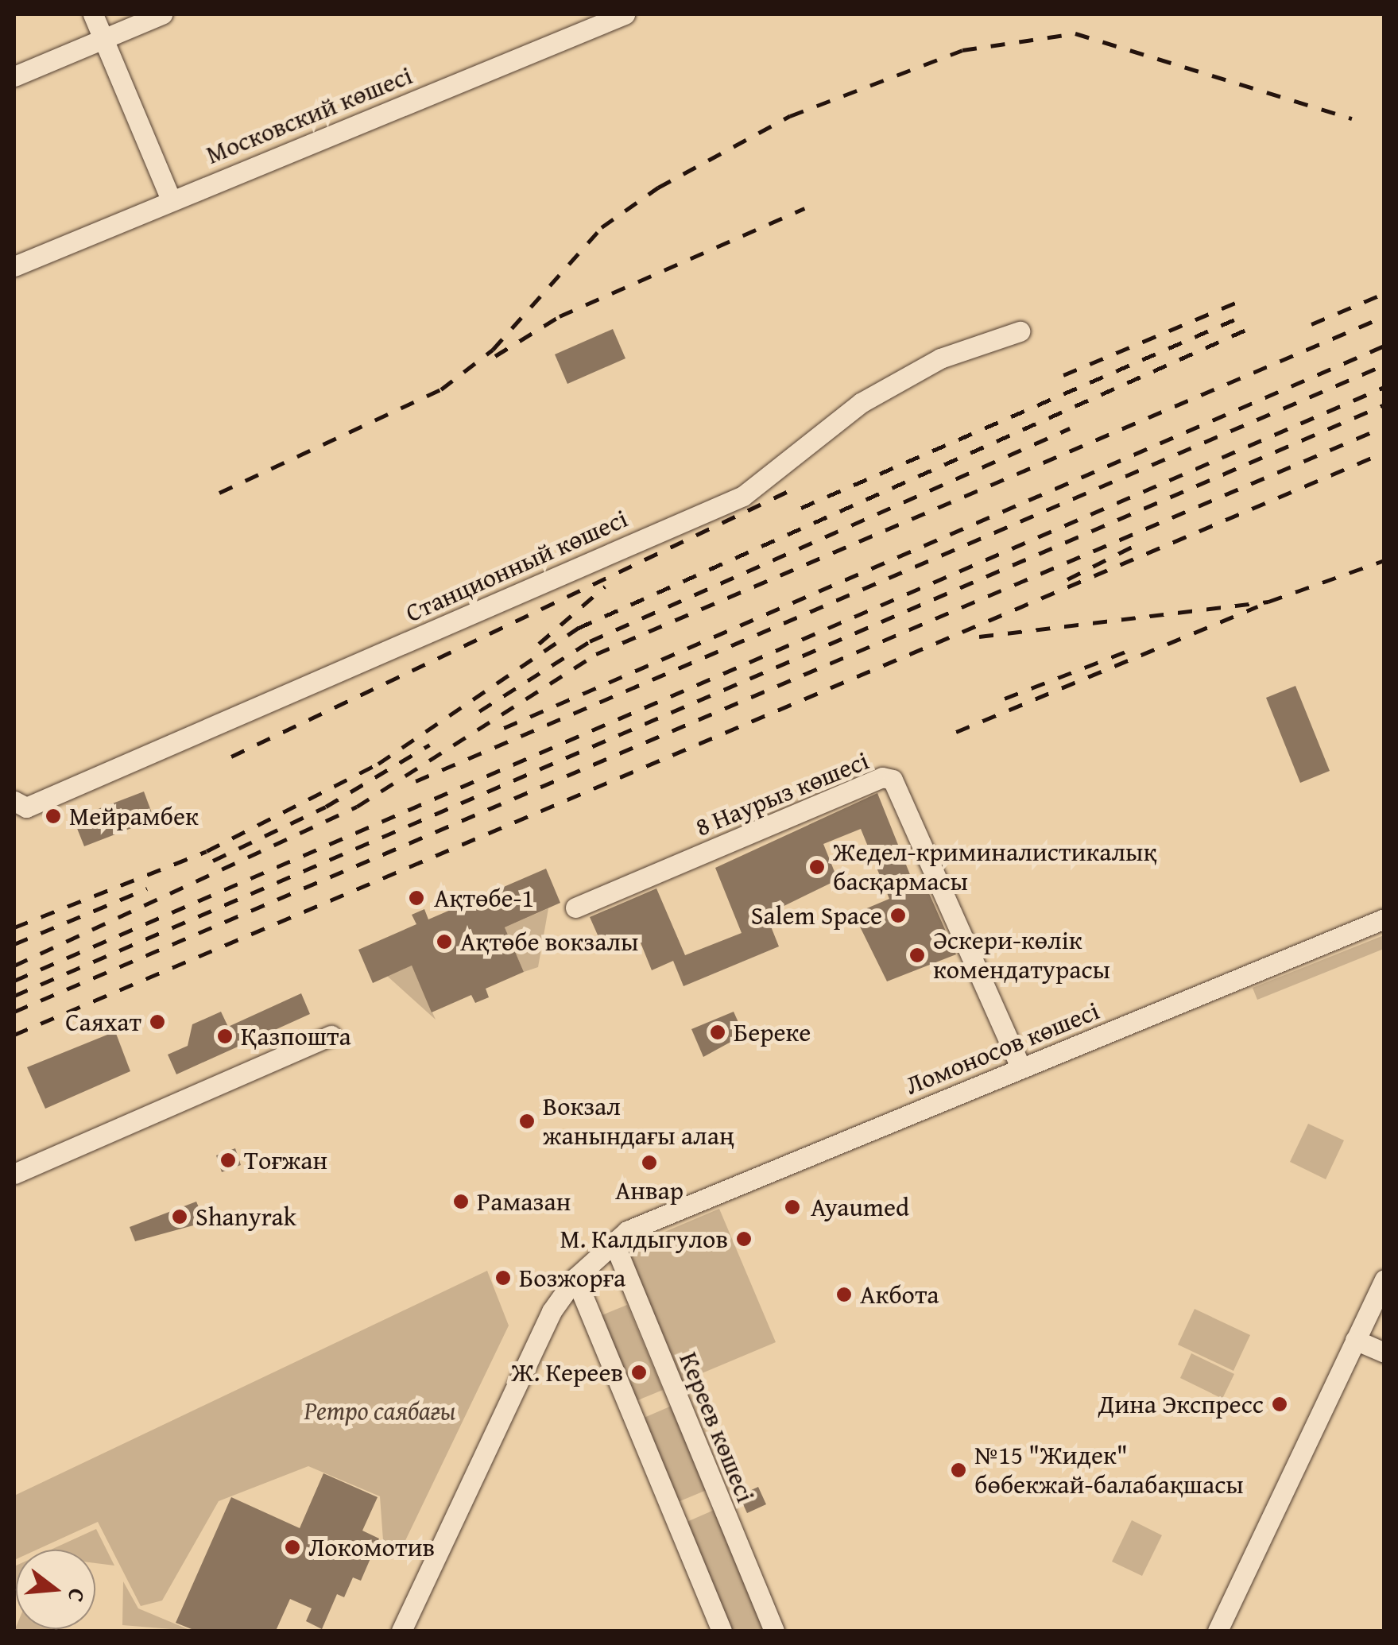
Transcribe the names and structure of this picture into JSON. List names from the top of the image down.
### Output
{
  "streets": {
    "street": [
      "Московский көшесі",
      "Станционный көшесі",
      "8 Наурыз көшесі",
      "Ломоносов көшесі",
      "Кереев көшесі"
    ]
  },
  "crossings": [
    ["8 Наурыз көшесі", "Ломоносов көшесі"],
    ["Ломоносов көшесі", "Кереев көшесі"]
  ],
  "parks": ["Ретро саябағы"],
  "places": [
    "Мейрамбек",
    "Жедел-криминалистикалық басқармасы",
    "Ақтөбе-1",
    "Salem Space",
    "Ақтөбе вокзалы",
    "Әскери-көлік комендатурасы",
    "Саяхат",
    "Береке",
    "Қазпошта",
    "Вокзал жанындағы алаң",
    "Тоғжан",
    "Анвар",
    "Рамазан",
    "Ayaumed",
    "Shanyrak",
    "М. Калдыгулов",
    "Бозжорға",
    "Акбота",
    "Ж. Кереев",
    "Дина Экспресс",
    "№15 \"Жидек\" бөбекжай-балабақшасы",
    "Локомотив"
  ],
  "north": "right"
}
